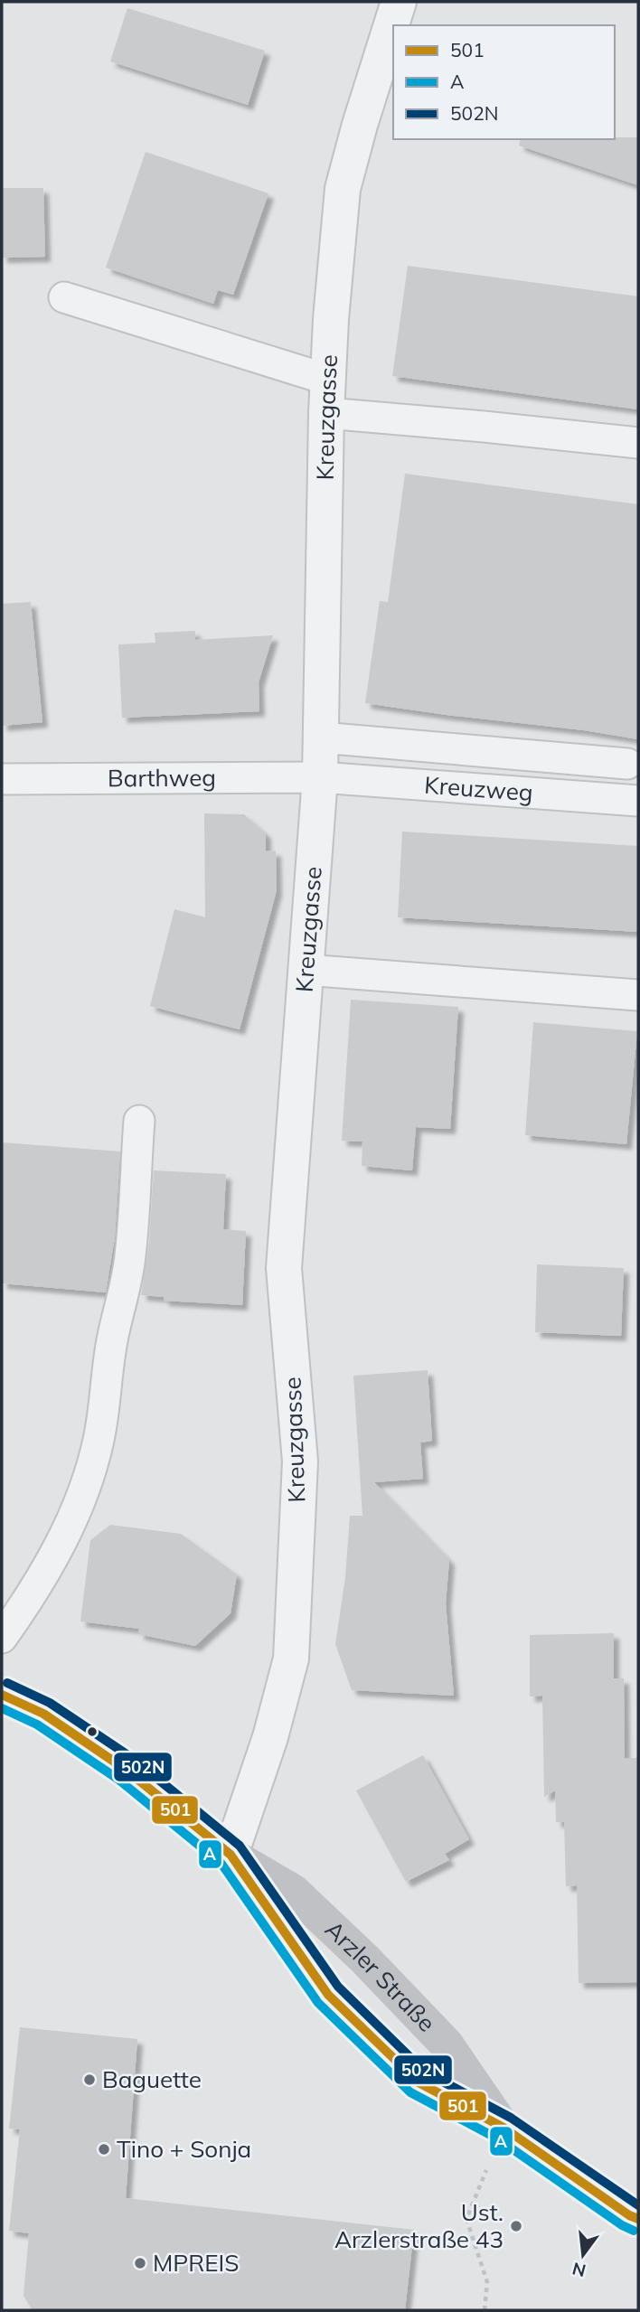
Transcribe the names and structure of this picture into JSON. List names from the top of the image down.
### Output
{
  "streets": {
    "main road": ["Arzler Straße"],
    "street": ["Kreuzgasse"],
    "lane": ["Barthweg", "Kreuzweg"]
  },
  "crossings": [
    ["Kreuzgasse", "Barthweg"],
    ["Kreuzgasse", "Kreuzweg"],
    ["Kreuzgasse", "Arzler Straße"],
    ["Barthweg", "Kreuzweg"]
  ],
  "places": [
    "Baguette",
    "Tino + Sonja",
    "Ust. Arzlerstraße 43",
    "MPREIS"
  ],
  "lines": ["transit line 502N", "transit line 501", "transit line A"],
  "legend": ["501", "A", "502N"],
  "north": "bottom"
}
